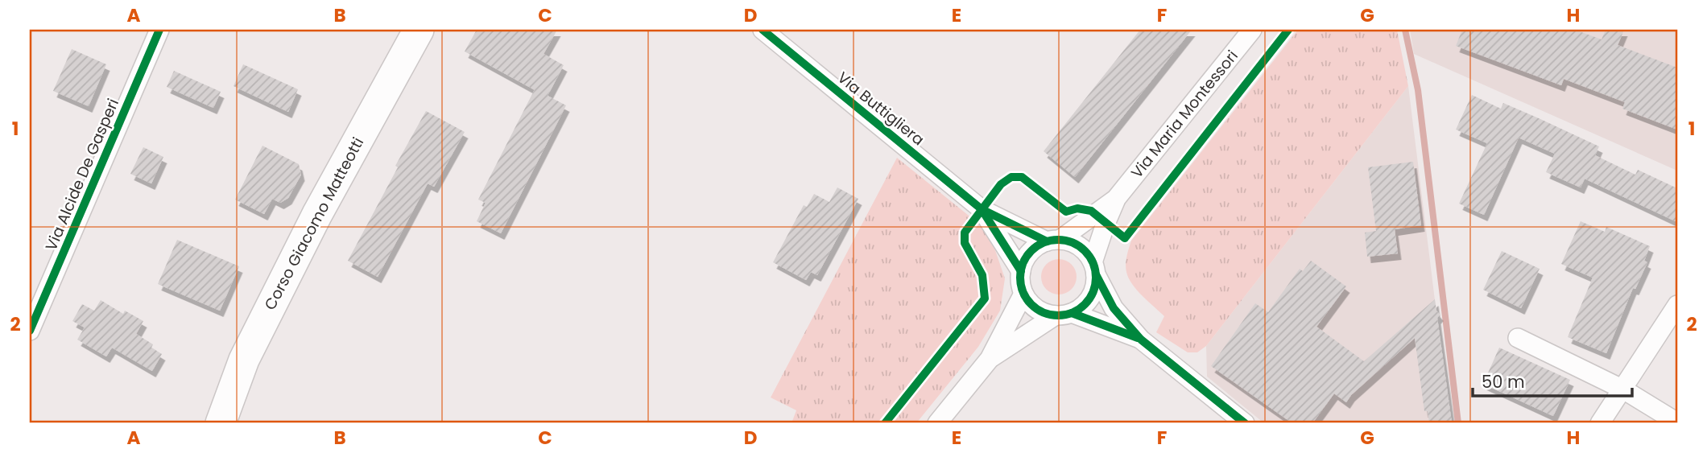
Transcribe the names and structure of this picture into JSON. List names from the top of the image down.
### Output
{
  "streets": {
    "main road": ["Corso Giacomo Matteotti"],
    "street": ["Via Buttigliera", "Via Maria Montessori", "Via Alcide De Gasperi"]
  },
  "crossings": [
    ["Via Buttigliera", "Via Maria Montessori"]
  ],
  "scale_bar": "50 m",
  "grid": {
    "columns": [
      "A",
      "B",
      "C",
      "D",
      "E",
      "F",
      "G",
      "H"
    ],
    "rows": ["1", "2"]
  }
}
